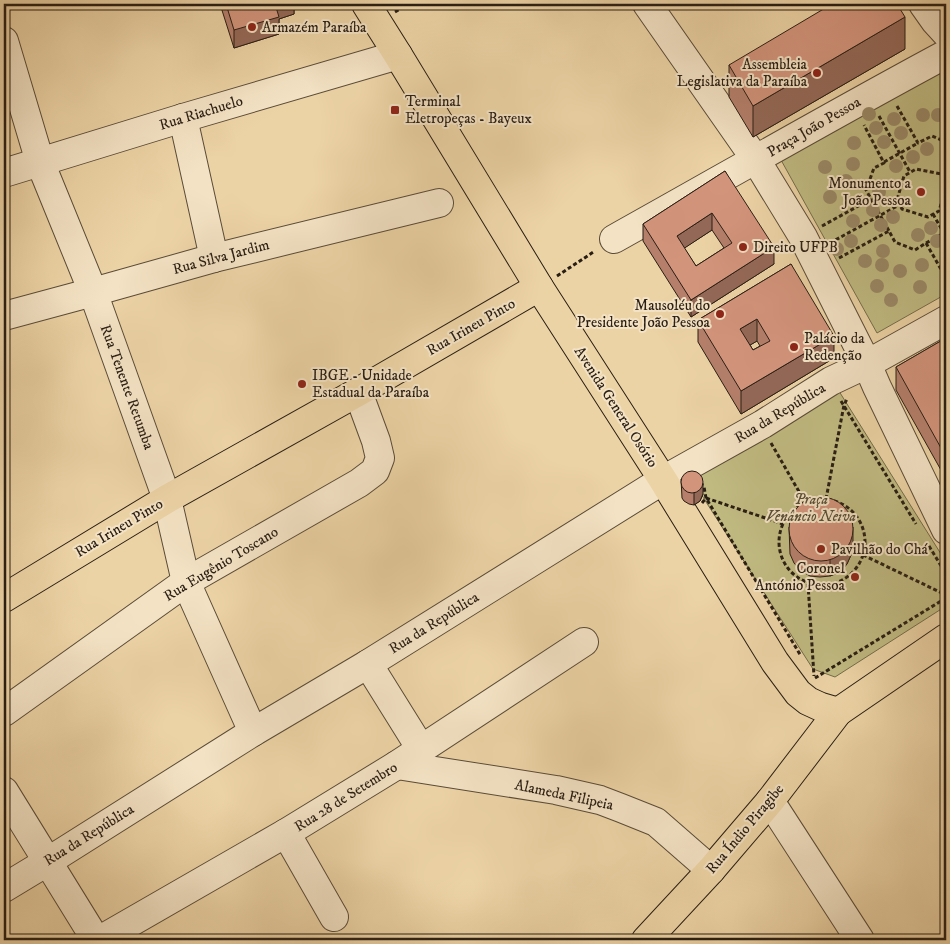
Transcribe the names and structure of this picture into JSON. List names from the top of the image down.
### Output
{
  "streets": {
    "main road": ["Rua Irineu Pinto", "Avenida General Osório", "Rua Índio Piragibe"],
    "street": [
      "Rua Riachuelo",
      "Praça João Pessoa",
      "Rua Silva Jardim",
      "Rua Tenente Retumba",
      "Rua da República",
      "Rua Eugênio Toscano",
      "Alameda Filipeia",
      "Rua 28 de Setembro"
    ]
  },
  "crossings": [
    ["Rua Riachuelo", "Rua Tenente Retumba"],
    ["Rua Riachuelo", "Avenida General Osório"],
    ["Praça João Pessoa", "Rua da República"],
    ["Rua Silva Jardim", "Rua Tenente Retumba"],
    ["Rua Irineu Pinto", "Rua Tenente Retumba"],
    ["Rua Irineu Pinto", "Avenida General Osório"],
    ["Rua Irineu Pinto", "Rua Eugênio Toscano"],
    ["Rua Tenente Retumba", "Rua da República"],
    ["Rua Tenente Retumba", "Rua Eugênio Toscano"],
    ["Avenida General Osório", "Rua da República"],
    ["Avenida General Osório", "Rua Índio Piragibe"],
    ["Alameda Filipeia", "Rua 28 de Setembro"],
    ["Alameda Filipeia", "Rua Índio Piragibe"]
  ],
  "parks": ["Praça Venâncio Neiva"],
  "places": {
    "other": [
      "Armazém Paraíba",
      "Assembleia Legislativa da Paraíba",
      "Monumento a João Pessoa",
      "Direito UFPB",
      "Mausoléu do Presidente João Pessoa",
      "Palácio da Redenção",
      "IBGE - Unidade Estadual da Paraíba",
      "Pavilhão do Chá",
      "Coronel António Pessoa"
    ],
    "transit": ["Terminal Eletropeças - Bayeux"]
  }
}
